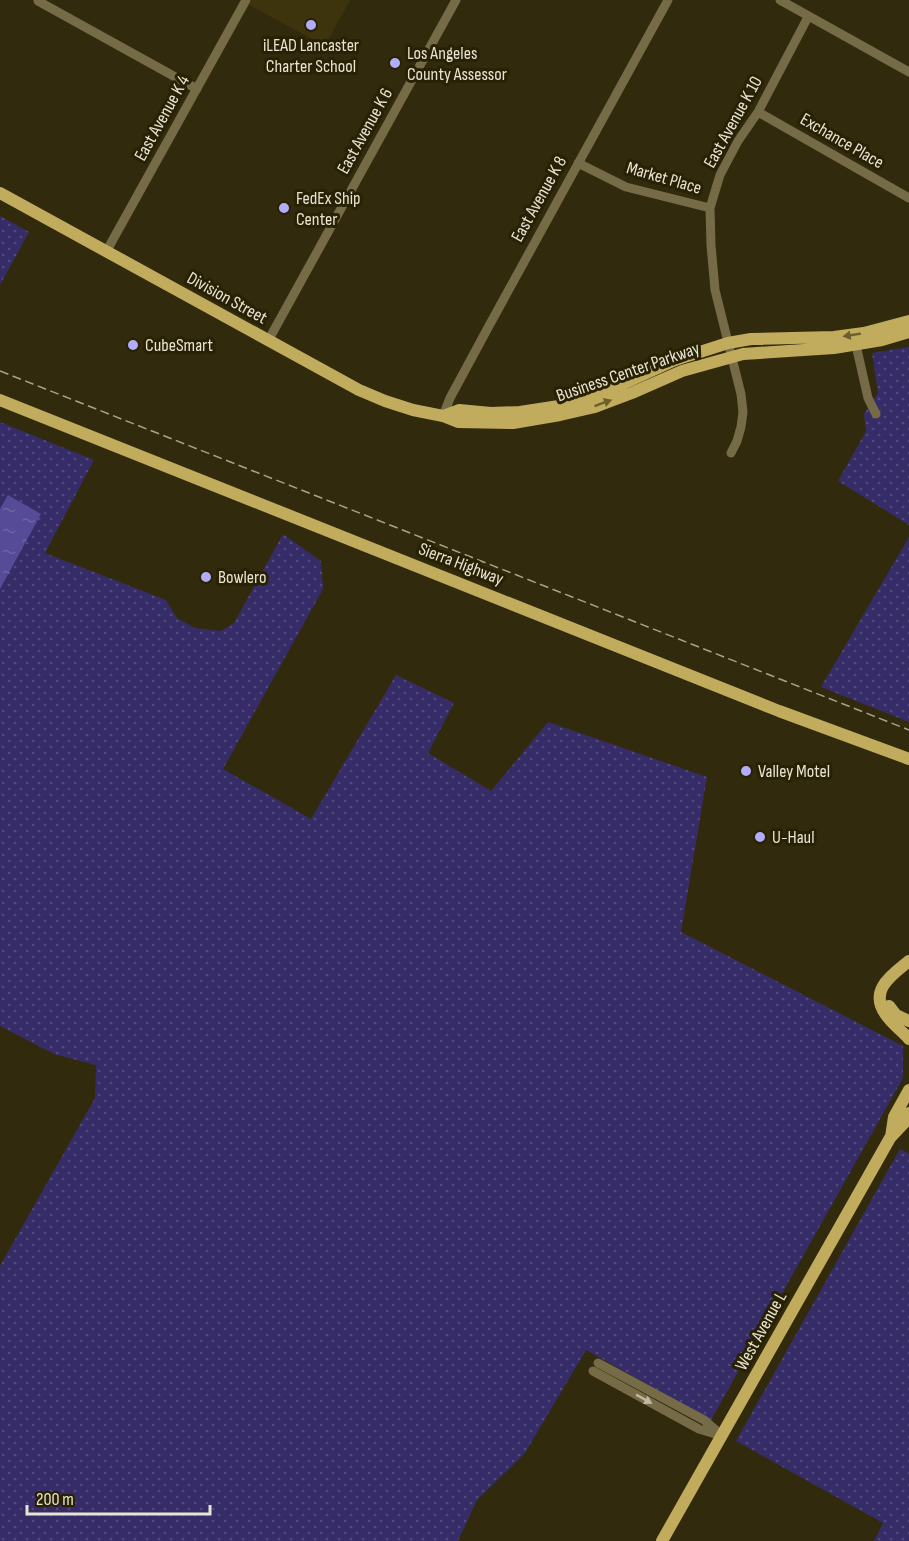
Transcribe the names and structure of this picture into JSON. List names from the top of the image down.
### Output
{
  "streets": {
    "main road": [
      "Division Street",
      "Business Center Parkway",
      "Sierra Highway",
      "West Avenue L"
    ],
    "street": [
      "East Avenue K 4",
      "East Avenue K 10",
      "East Avenue K 6",
      "Exchance Place",
      "Market Place",
      "East Avenue K 8"
    ]
  },
  "crossings": [
    ["East Avenue K 4", "Division Street"],
    ["East Avenue K 10", "Exchance Place"],
    ["East Avenue K 10", "Market Place"],
    ["East Avenue K 10", "Business Center Parkway"],
    ["East Avenue K 6", "Division Street"],
    ["Market Place", "East Avenue K 8"],
    ["East Avenue K 8", "Division Street"],
    ["East Avenue K 8", "Business Center Parkway"],
    ["Division Street", "Business Center Parkway"]
  ],
  "places": [
    "iLEAD Lancaster Charter School",
    "Los Angeles County Assessor",
    "FedEx Ship Center",
    "CubeSmart",
    "Bowlero",
    "Valley Motel",
    "U-Haul"
  ],
  "scale_bar": "200 m"
}
